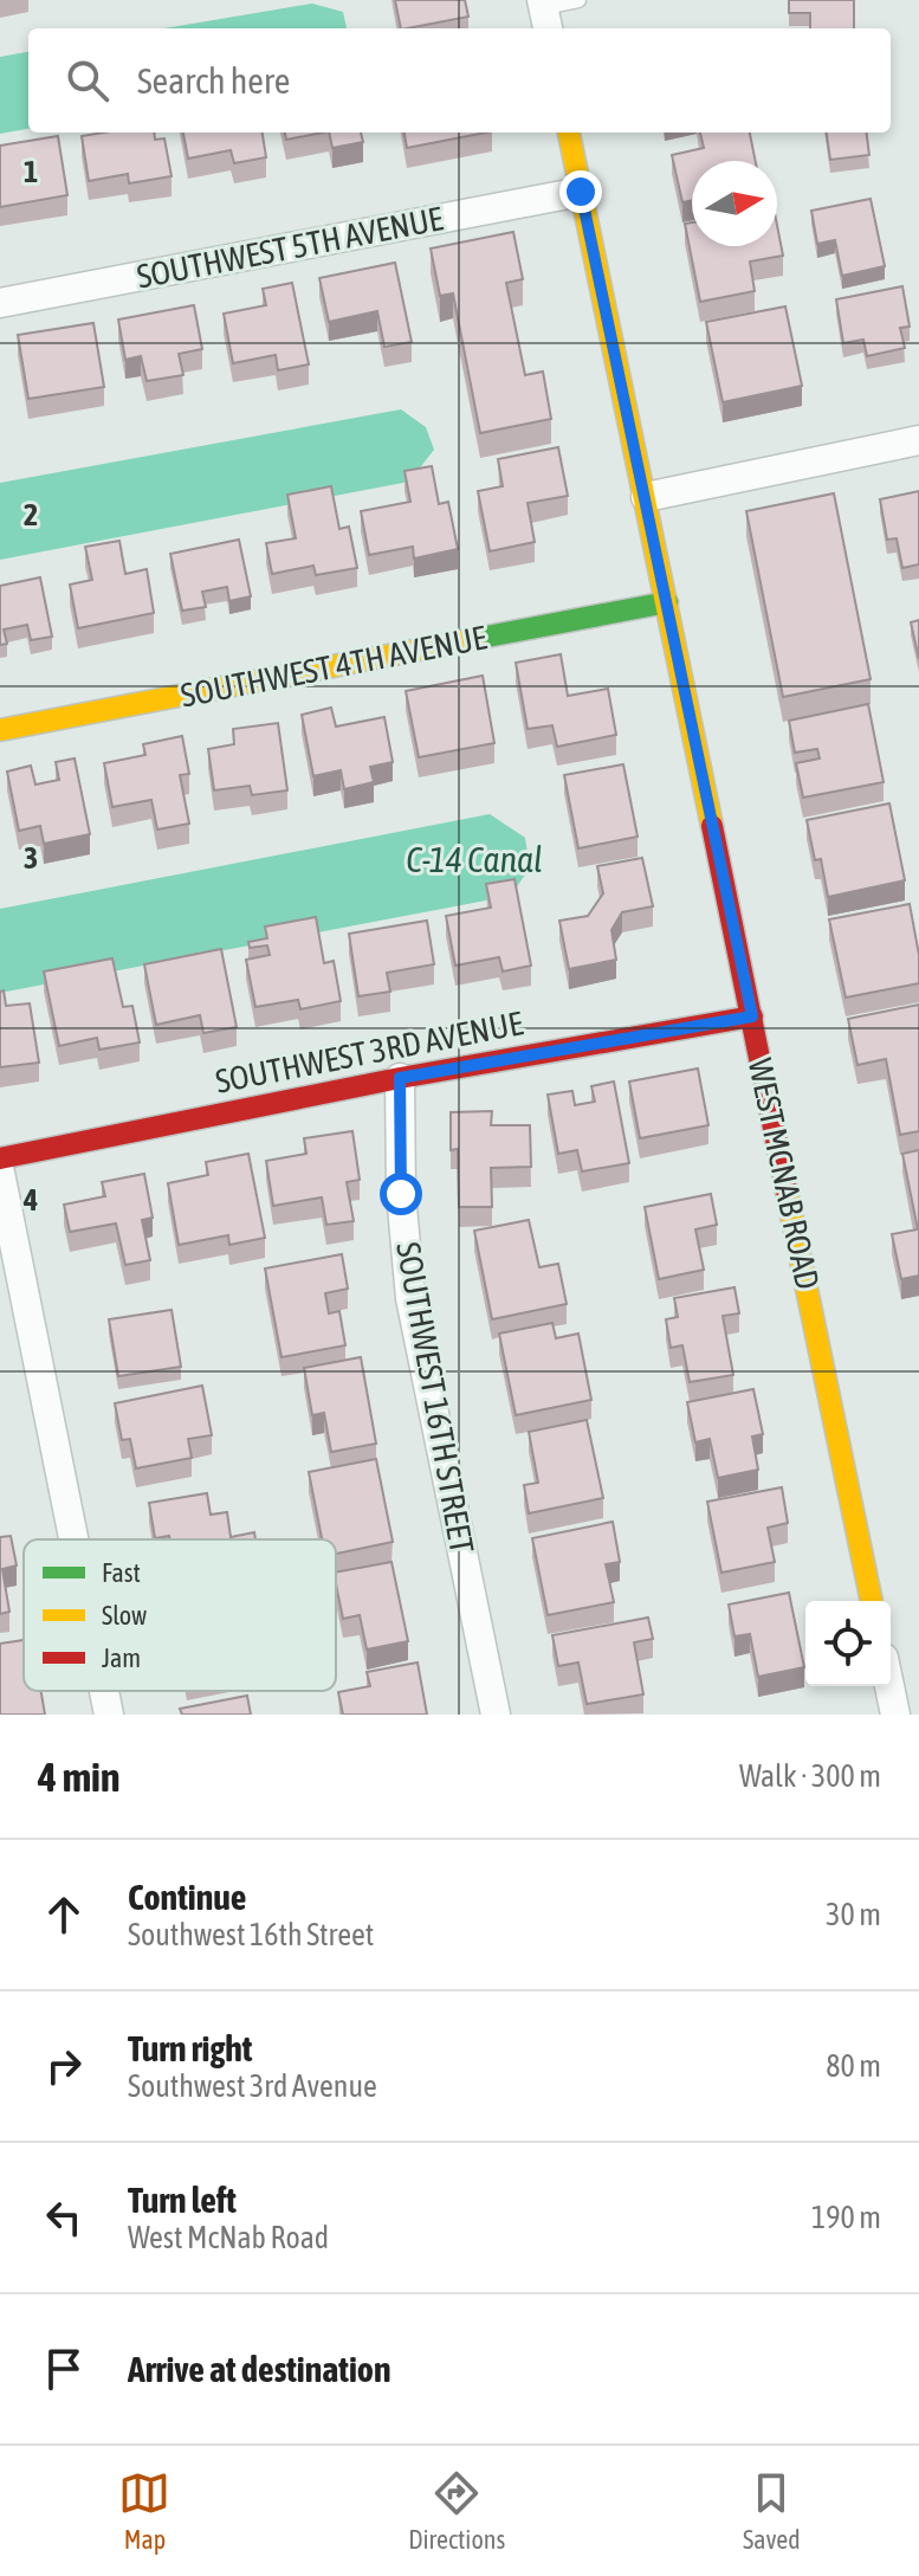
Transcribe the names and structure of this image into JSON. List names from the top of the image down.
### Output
{
  "streets": {
    "street": [
      "SOUTHWEST 5TH AVENUE",
      "SOUTHWEST 4TH AVENUE",
      "SOUTHWEST 3RD AVENUE",
      "WEST MCNAB ROAD",
      "SOUTHWEST 16TH STREET"
    ]
  },
  "crossings": [
    ["SOUTHWEST 5TH AVENUE", "WEST MCNAB ROAD"],
    ["SOUTHWEST 4TH AVENUE", "WEST MCNAB ROAD"],
    ["SOUTHWEST 3RD AVENUE", "WEST MCNAB ROAD"],
    ["SOUTHWEST 3RD AVENUE", "SOUTHWEST 16TH STREET"]
  ],
  "water": ["C-14 Canal"],
  "legend": ["Fast", "Slow", "Jam"],
  "north": "right",
  "page": {
    "search": "Search here",
    "heading": ["4 min", "Walk · 300 m"],
    "list": [
      ["Continue", "Southwest 16th Street", "30 m"],
      ["Turn right", "Southwest 3rd Avenue", "80 m"],
      ["Turn left", "West McNab Road", "190 m"],
      "Arrive at destination"
    ],
    "nav": ["Map", "Directions", "Saved"]
  },
  "grid": {
    "rows": [
      "1",
      "2",
      "3",
      "4"
    ]
  }
}
